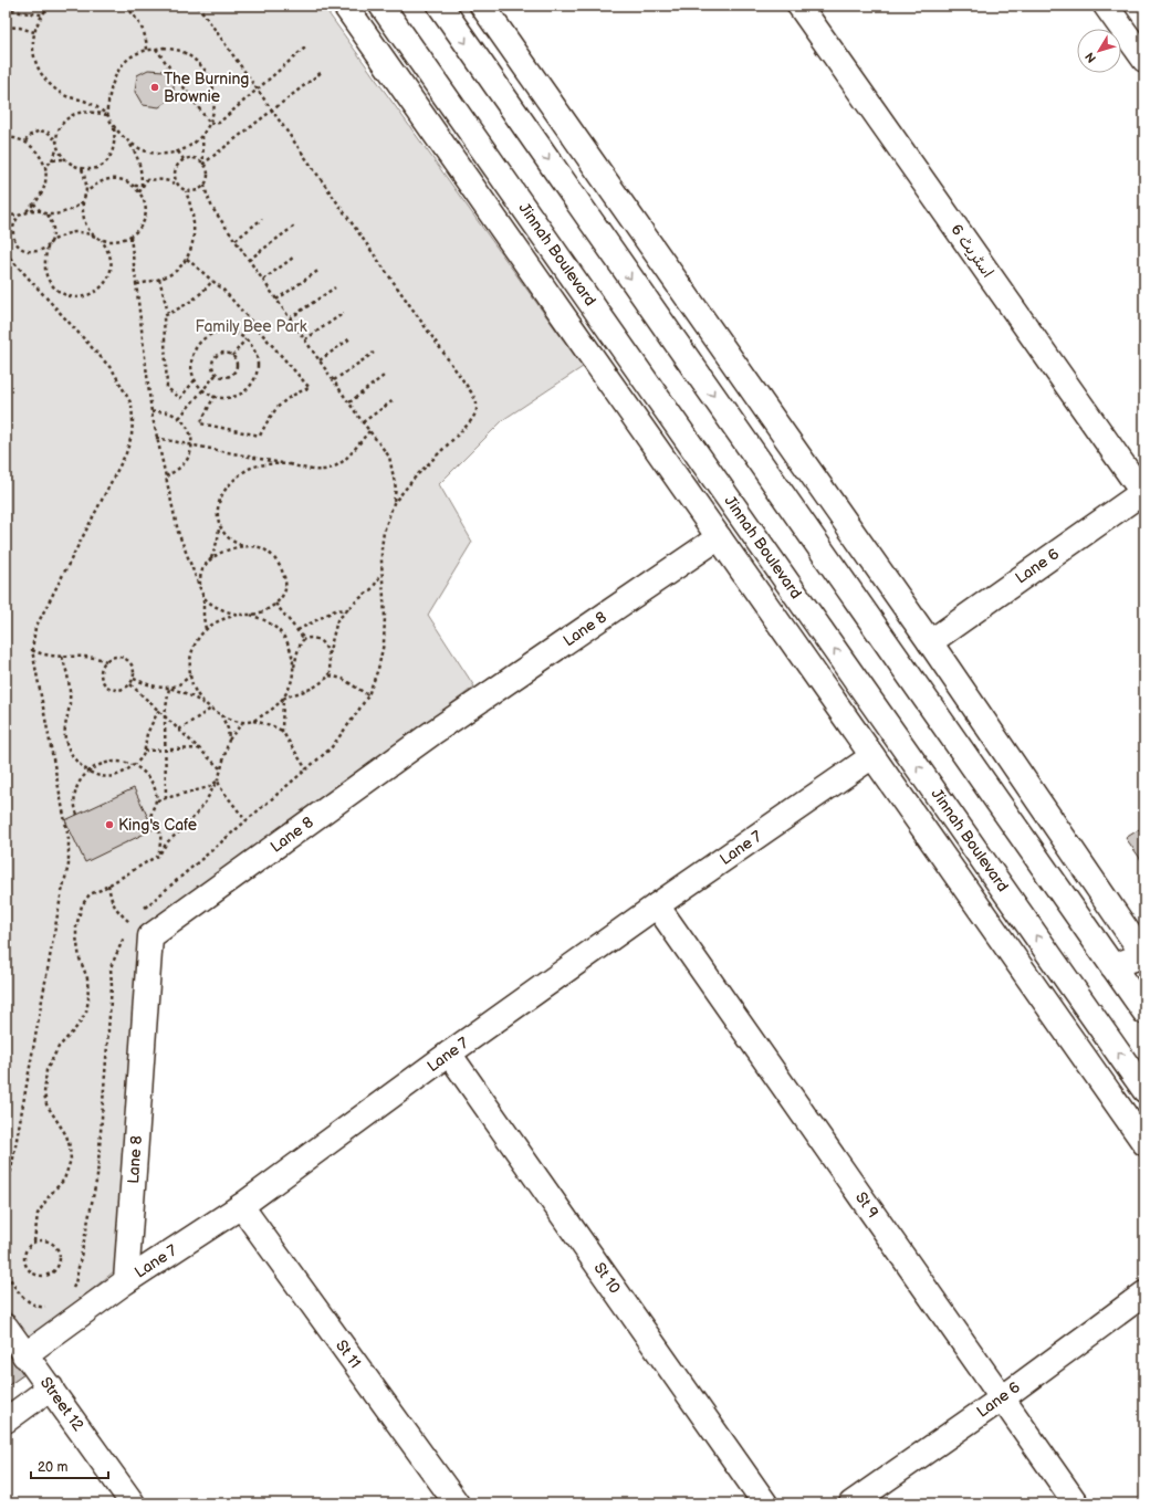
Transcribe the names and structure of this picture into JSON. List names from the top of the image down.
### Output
{
  "streets": {
    "street": [
      "اسٹریٹ 6",
      "Jinnah Boulevard",
      "Lane 6",
      "Lane 8",
      "Lane 7",
      "St 9",
      "St 10",
      "St 11",
      "Street 12"
    ]
  },
  "crossings": [
    ["اسٹریٹ 6", "Lane 6"],
    ["Lane 6", "St 9"],
    ["Lane 8", "Lane 7"],
    ["Lane 7", "St 9"],
    ["Lane 7", "St 10"],
    ["Lane 7", "St 11"],
    ["Lane 7", "Street 12"]
  ],
  "parks": ["Family Bee Park"],
  "places": ["The Burning Brownie", "King's Cafe"],
  "scale_bar": "20 m",
  "north": "bottom left"
}
